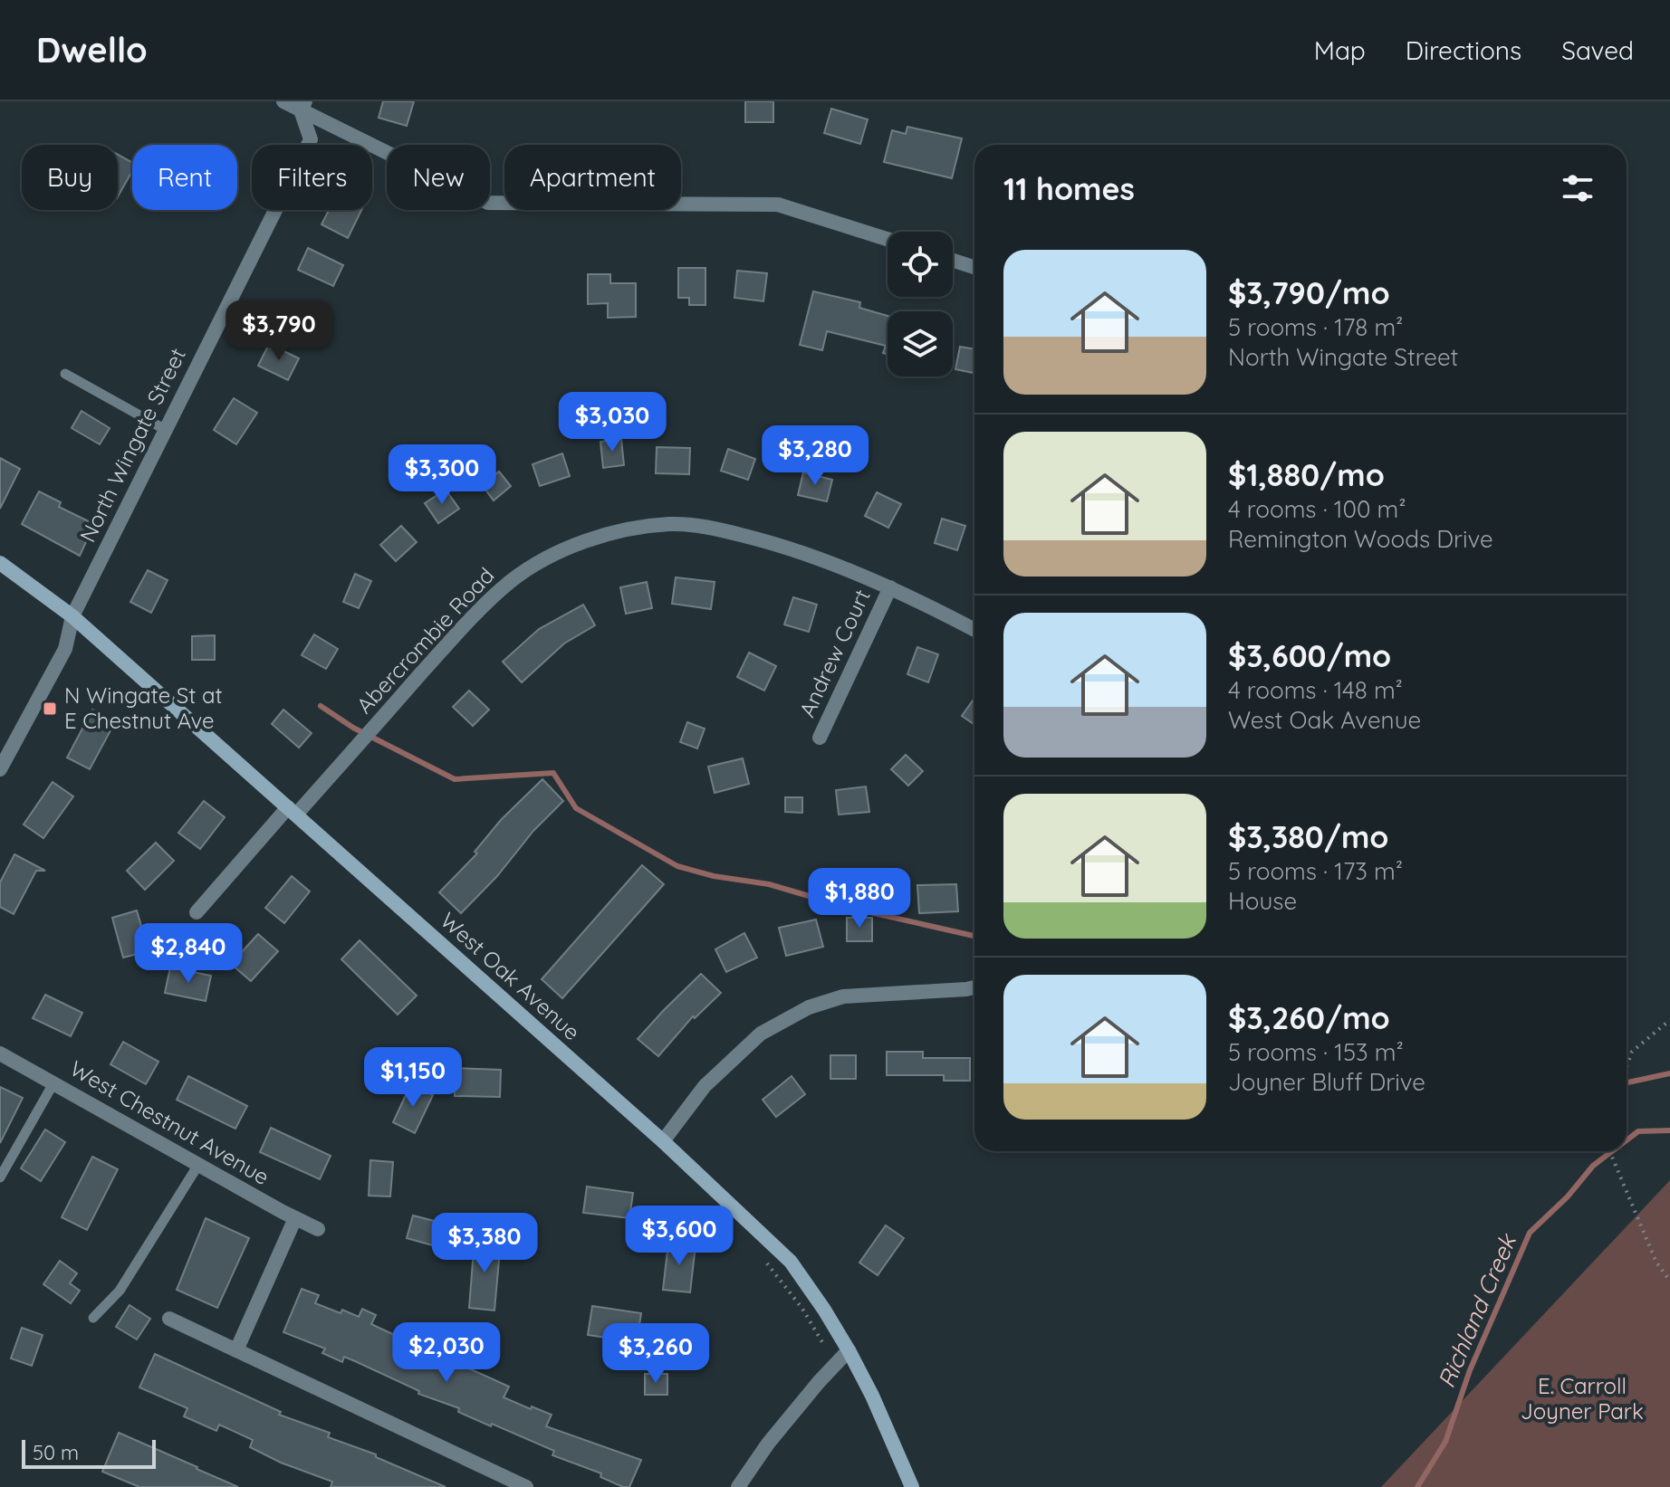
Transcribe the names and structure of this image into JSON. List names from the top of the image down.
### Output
{
  "streets": {
    "street": [
      "North Wingate Street",
      "Abercrombie Road",
      "Andrew Court",
      "West Oak Avenue",
      "West Chestnut Avenue"
    ]
  },
  "crossings": [
    ["North Wingate Street", "West Oak Avenue"],
    ["Abercrombie Road", "Andrew Court"],
    ["Abercrombie Road", "West Oak Avenue"]
  ],
  "water": ["Richland Creek"],
  "parks": ["E. Carroll Joyner Park"],
  "places": {
    "transit": ["N Wingate St at E Chestnut Ave"]
  },
  "scale_bar": "50 m",
  "page": {
    "header": "Dwello",
    "nav": ["Map", "Directions", "Saved"],
    "chip": [
      "Buy",
      "Rent",
      "Filters",
      "New",
      "Apartment"
    ],
    "heading": "11 homes",
    "list": [
      {
        "name": "$3,790/mo",
        "note": "5 rooms · 178 m² · North Wingate Street"
      },
      {
        "name": "$1,880/mo",
        "note": "4 rooms · 100 m² · Remington Woods Drive"
      },
      {
        "name": "$3,600/mo",
        "note": "4 rooms · 148 m² · West Oak Avenue"
      },
      {
        "name": "$3,380/mo",
        "note": "5 rooms · 173 m² · House"
      },
      {
        "name": "$3,260/mo",
        "note": "5 rooms · 153 m² · Joyner Bluff Drive"
      }
    ],
    "price": [
      "$3,790",
      "$3,030",
      "$3,280",
      "$3,300",
      "$1,880",
      "$2,840",
      "$1,150",
      "$3,600",
      "$3,380",
      "$2,030",
      "$3,260"
    ],
    "scale": "50 m"
  }
}
